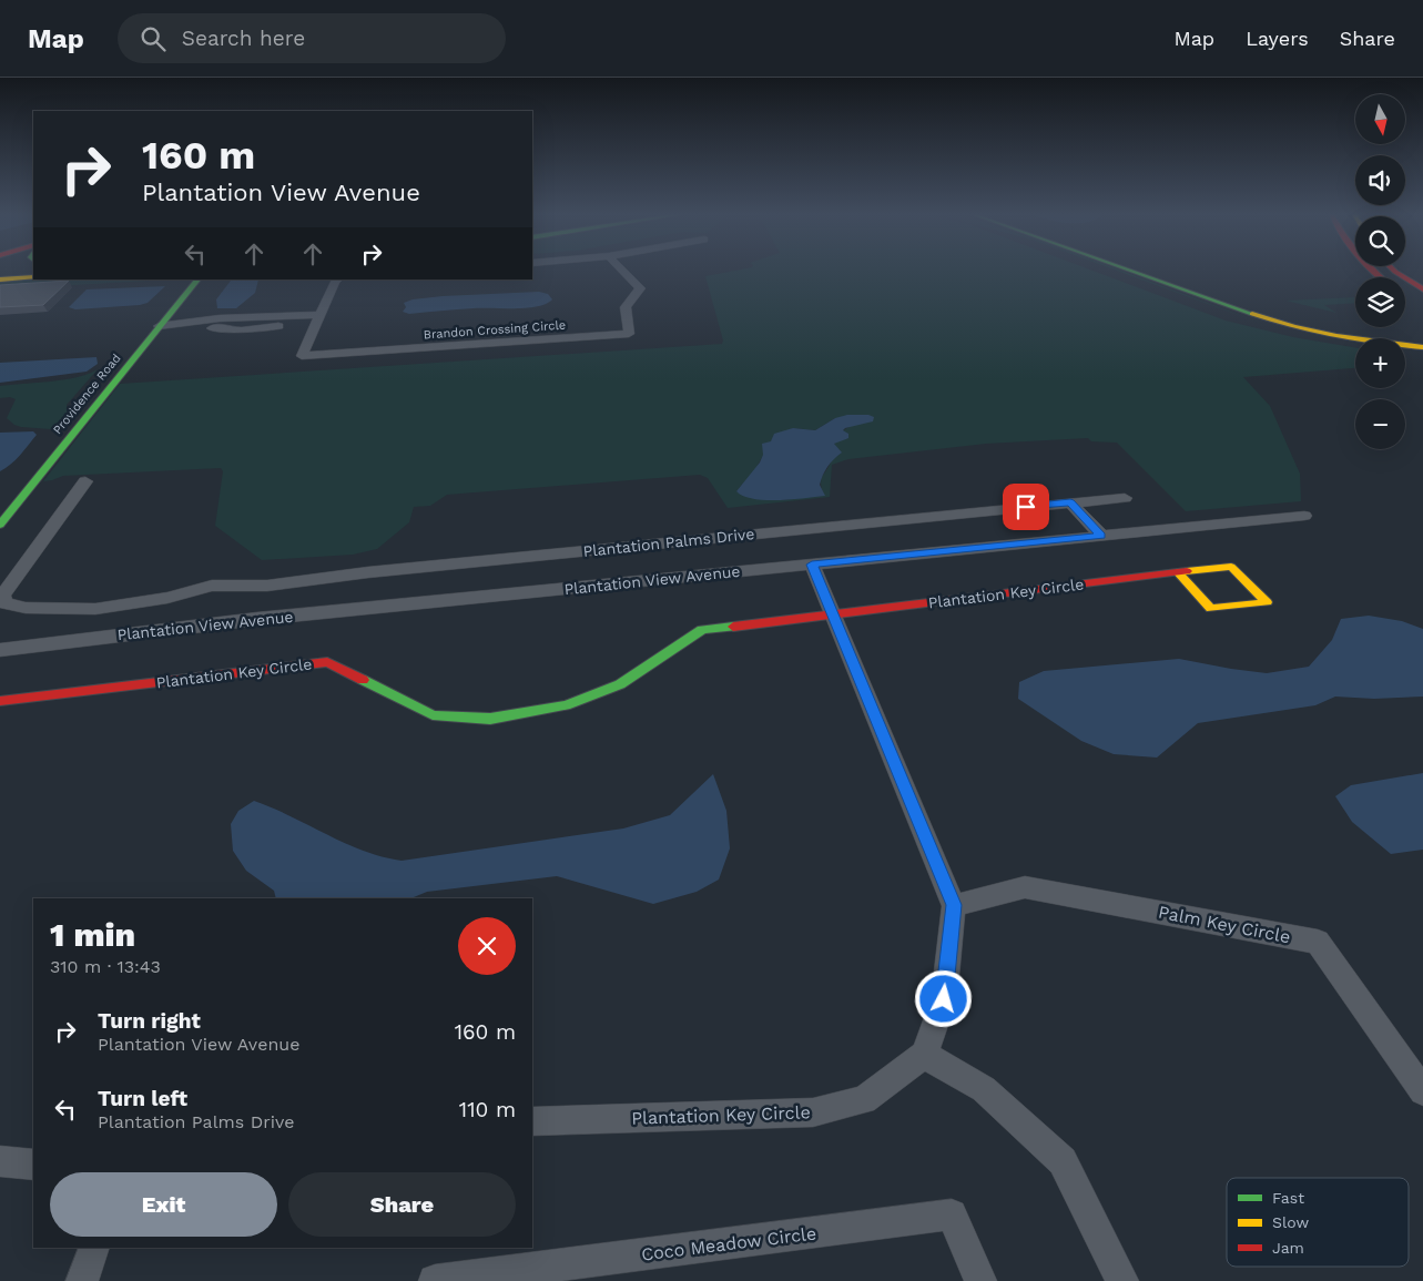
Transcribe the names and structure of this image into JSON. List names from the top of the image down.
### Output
{
  "streets": {
    "street": [
      "Brandon Crossing Circle",
      "Providence Road",
      "Plantation Palms Drive",
      "Plantation View Avenue",
      "Plantation Key Circle",
      "Palm Key Circle",
      "Coco Meadow Circle"
    ]
  },
  "legend": ["Fast", "Slow", "Jam"],
  "north": "bottom",
  "page": {
    "header": "Map",
    "search": "Search here",
    "nav": ["Map", "Layers", "Share"],
    "map_buttons": ["+", "−"],
    "turn": ["160 m", "Plantation View Avenue"],
    "heading": ["1 min", "310 m · 13:43"],
    "list": [
      {
        "name": "Turn right",
        "note": "Plantation View Avenue",
        "value": "160 m"
      },
      {
        "name": "Turn left",
        "note": "Plantation Palms Drive",
        "value": "110 m"
      }
    ],
    "buttons": ["Exit", "Share"]
  }
}
